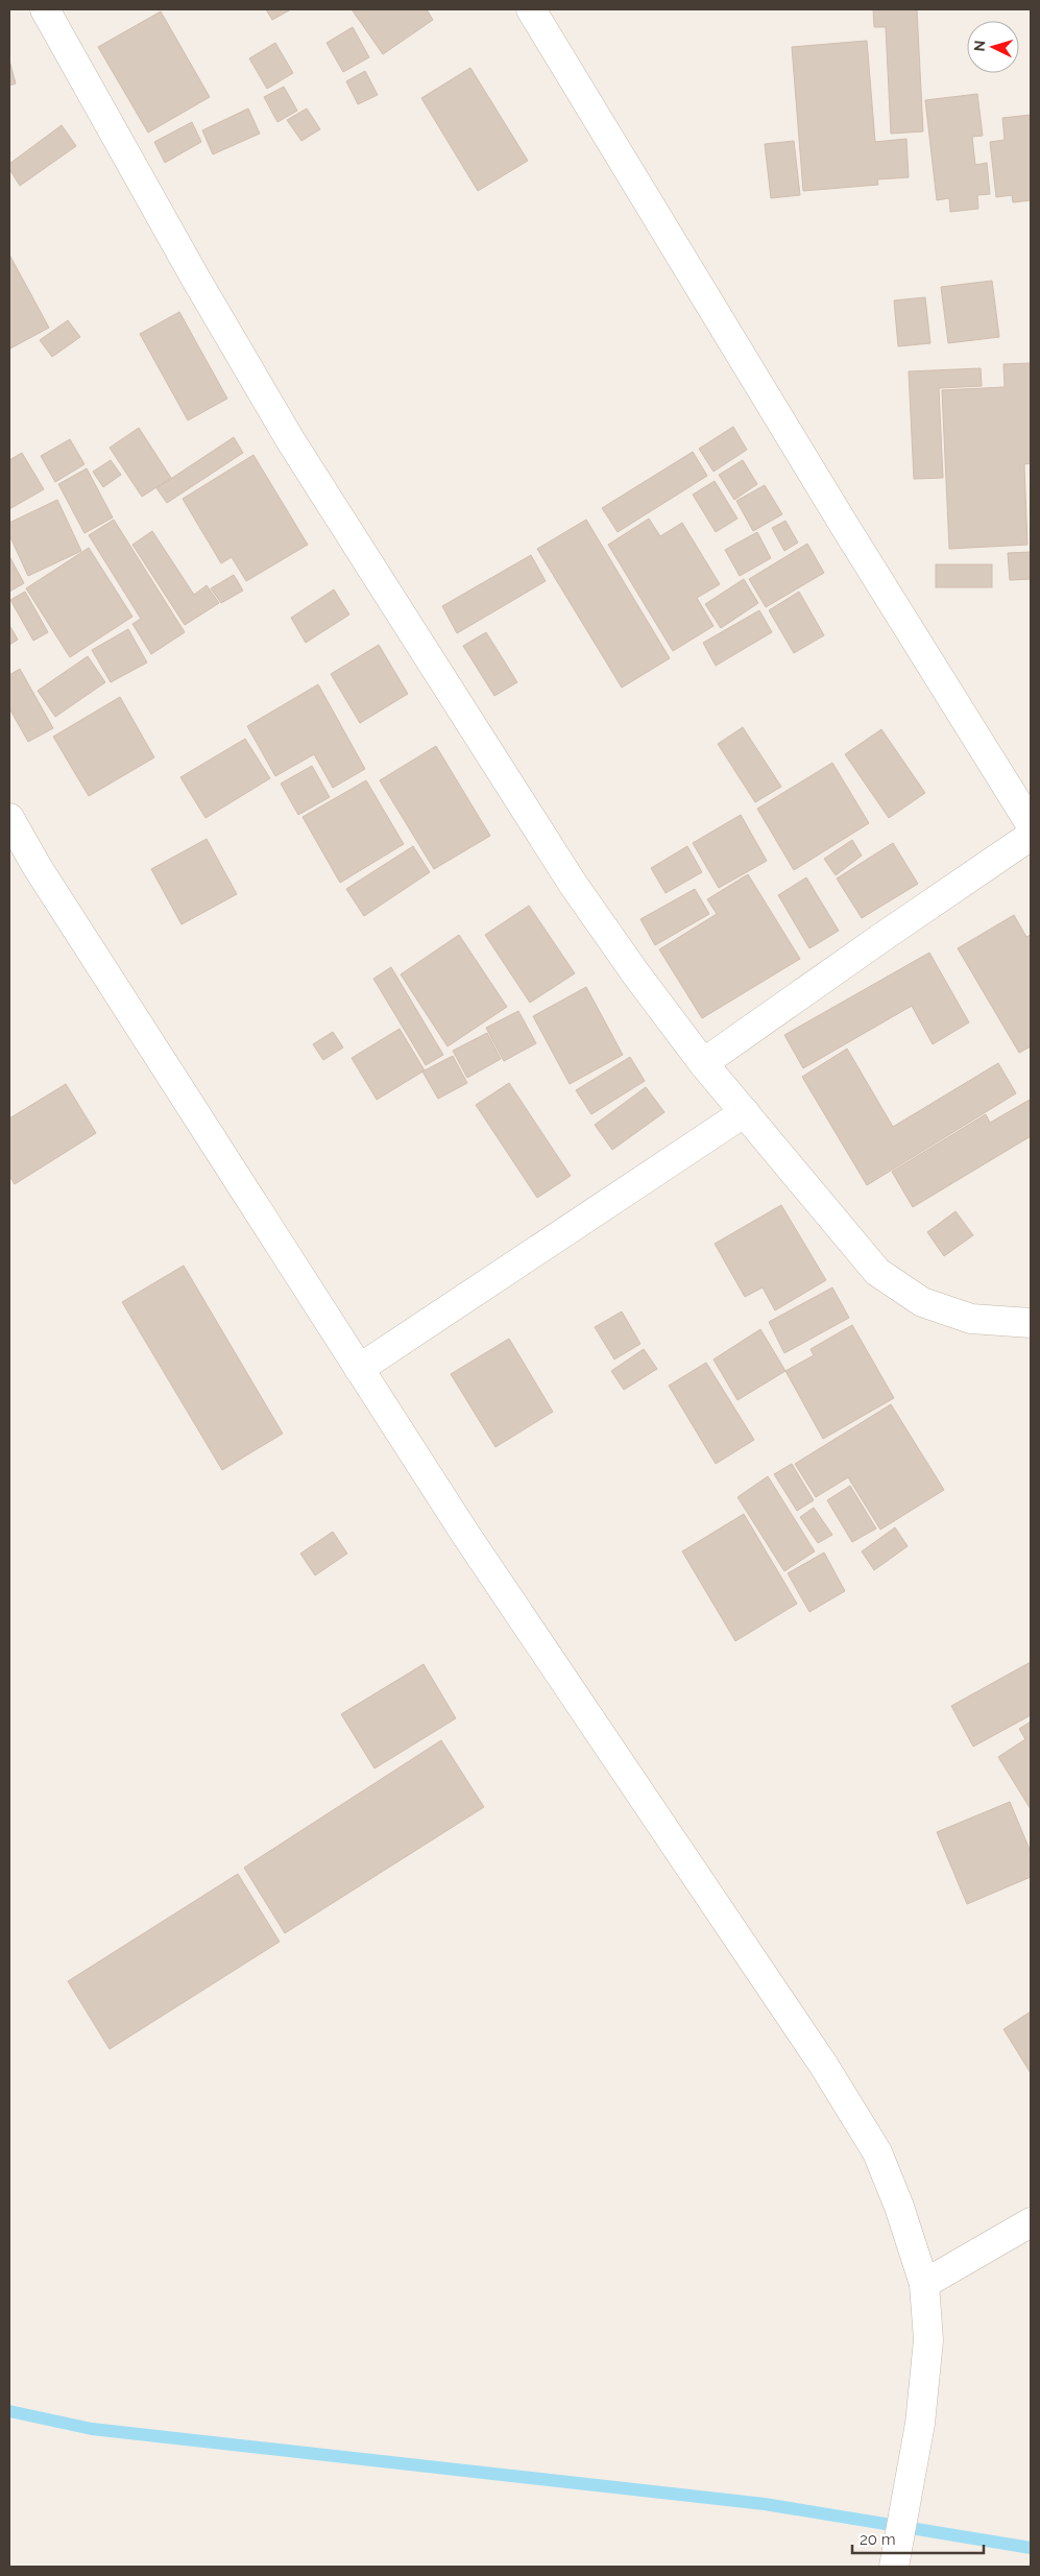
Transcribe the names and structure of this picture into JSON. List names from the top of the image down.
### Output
{
  "scale_bar": "20 m",
  "north": "left"
}
